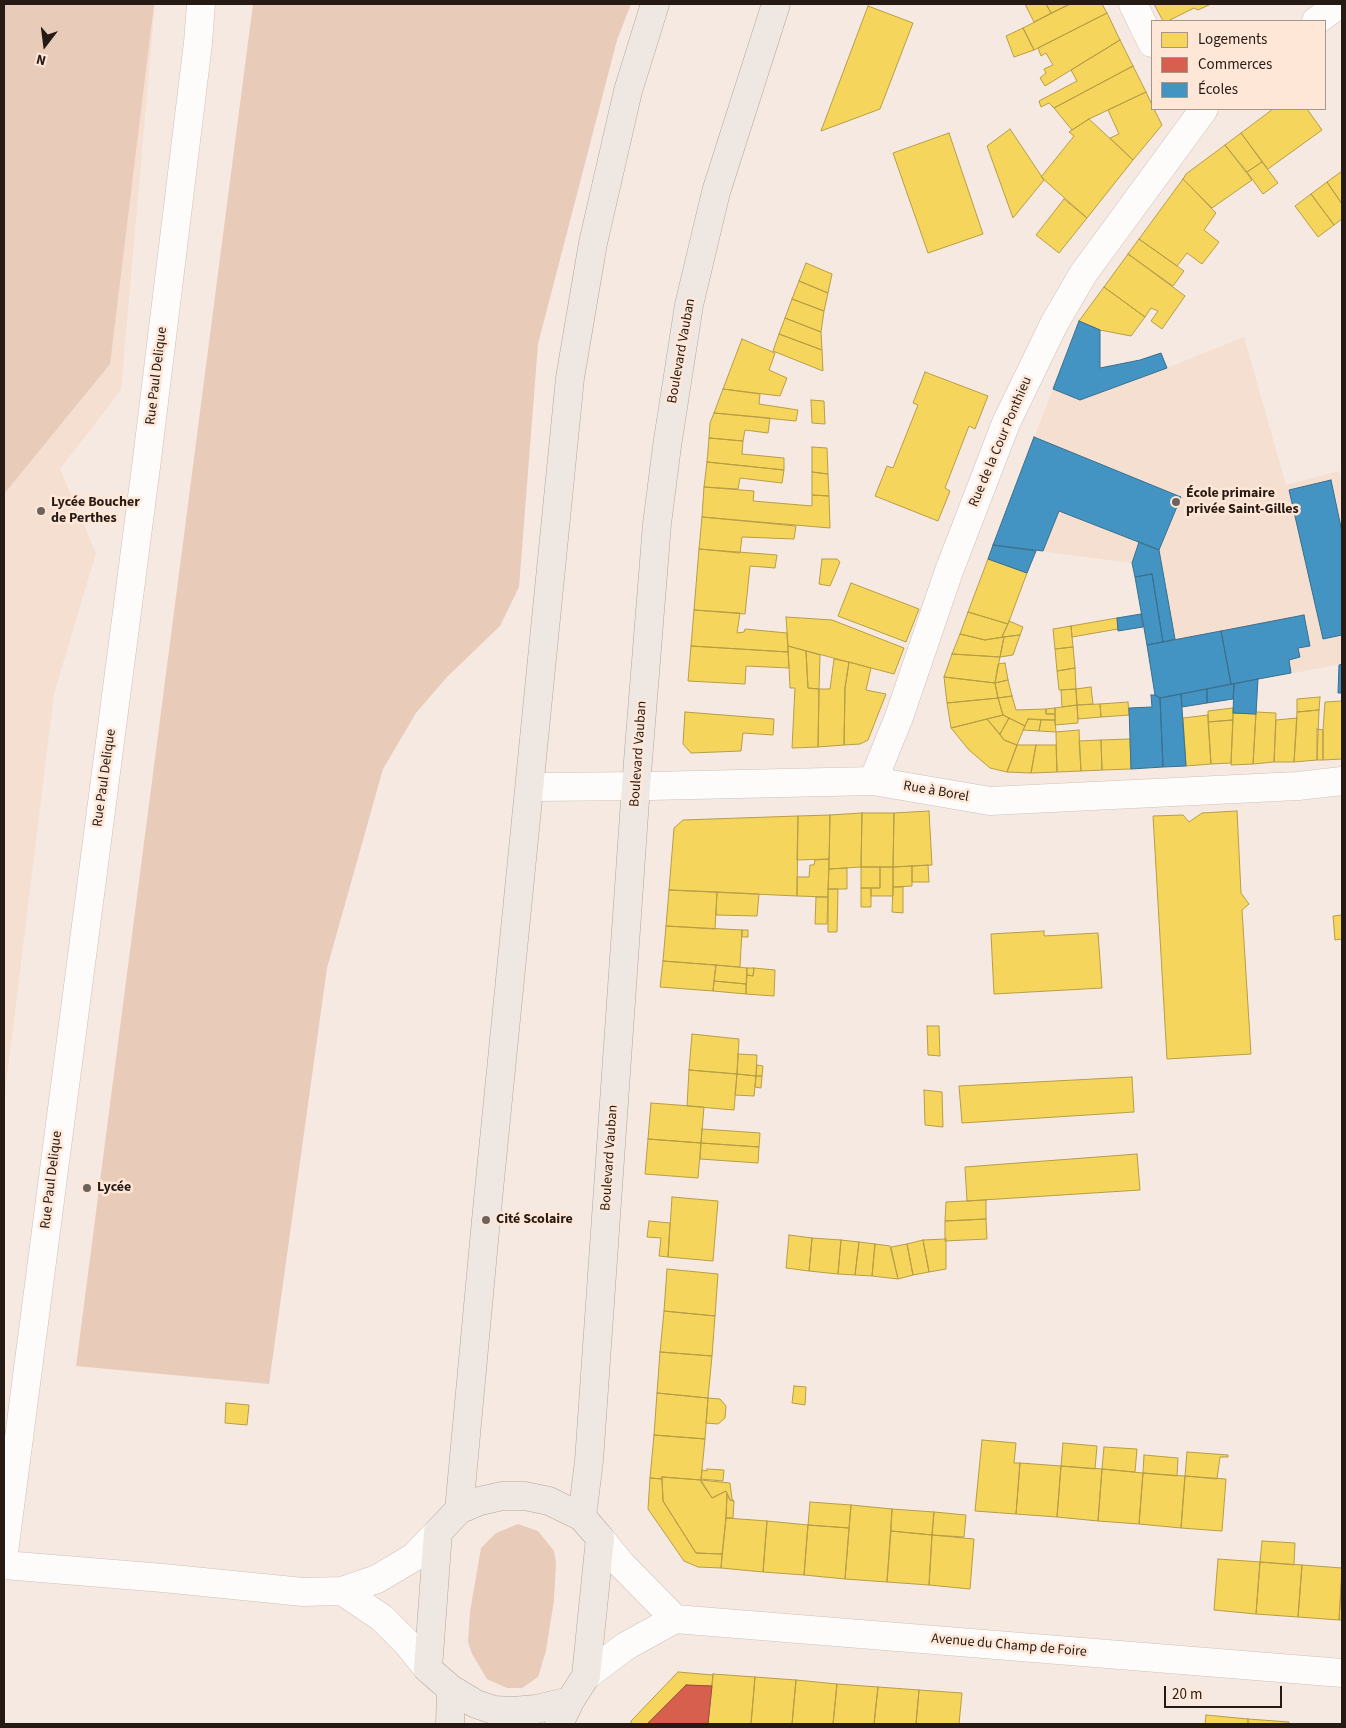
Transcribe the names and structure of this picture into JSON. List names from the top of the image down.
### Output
{
  "streets": {
    "main road": ["Boulevard Vauban"],
    "street": [
      "Rue Paul Delique",
      "Rue de la Cour Ponthieu",
      "Rue à Borel",
      "Avenue du Champ de Foire"
    ]
  },
  "crossings": [
    ["Boulevard Vauban", "Rue à Borel"],
    ["Rue de la Cour Ponthieu", "Rue à Borel"]
  ],
  "places": [
    "École primaire privée Saint-Gilles",
    "Lycée Boucher de Perthes",
    "Lycée",
    "Cité Scolaire"
  ],
  "legend": ["Logements", "Commerces", "Écoles"],
  "scale_bar": "20 m",
  "north": "bottom"
}
